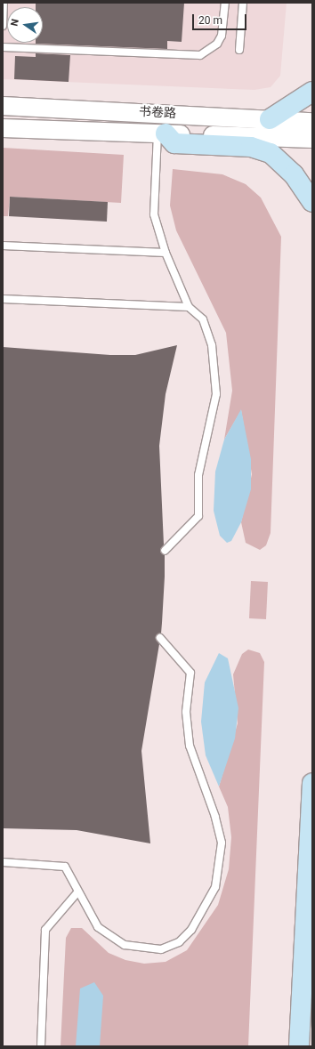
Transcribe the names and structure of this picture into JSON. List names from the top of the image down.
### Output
{
  "streets": {
    "street": ["书卷路"]
  },
  "scale_bar": "20 m",
  "north": "left"
}
